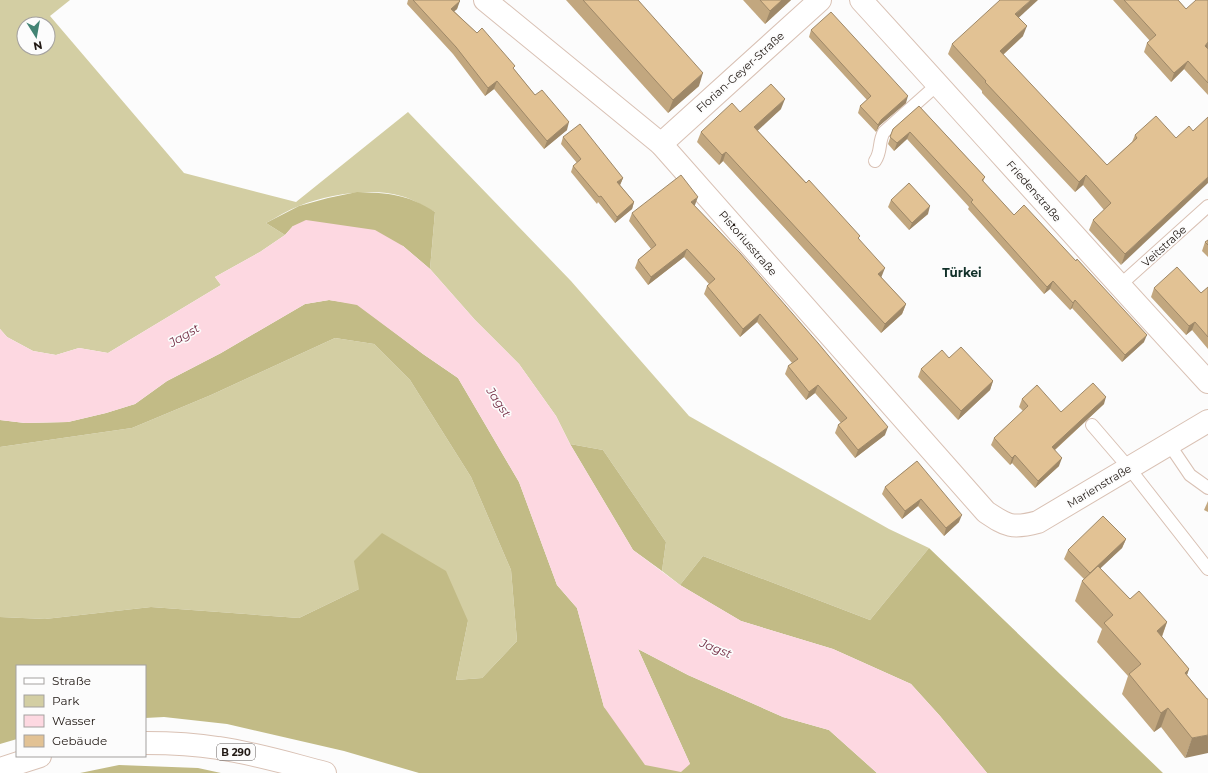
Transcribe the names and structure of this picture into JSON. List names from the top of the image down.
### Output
{
  "streets": {
    "street": [
      "Florian-Geyer-Straße",
      "Friedenstraße",
      "Pistoriusstraße",
      "Marienstraße",
      "B 290"
    ],
    "lane": ["Veitstraße"]
  },
  "crossings": [
    ["Florian-Geyer-Straße", "Pistoriusstraße"],
    ["Friedenstraße", "Veitstraße"],
    ["Pistoriusstraße", "Marienstraße"]
  ],
  "districts": ["Türkei"],
  "water": ["Jagst"],
  "legend": [
    "Straße",
    "Park",
    "Wasser",
    "Gebäude"
  ],
  "north": "bottom"
}
